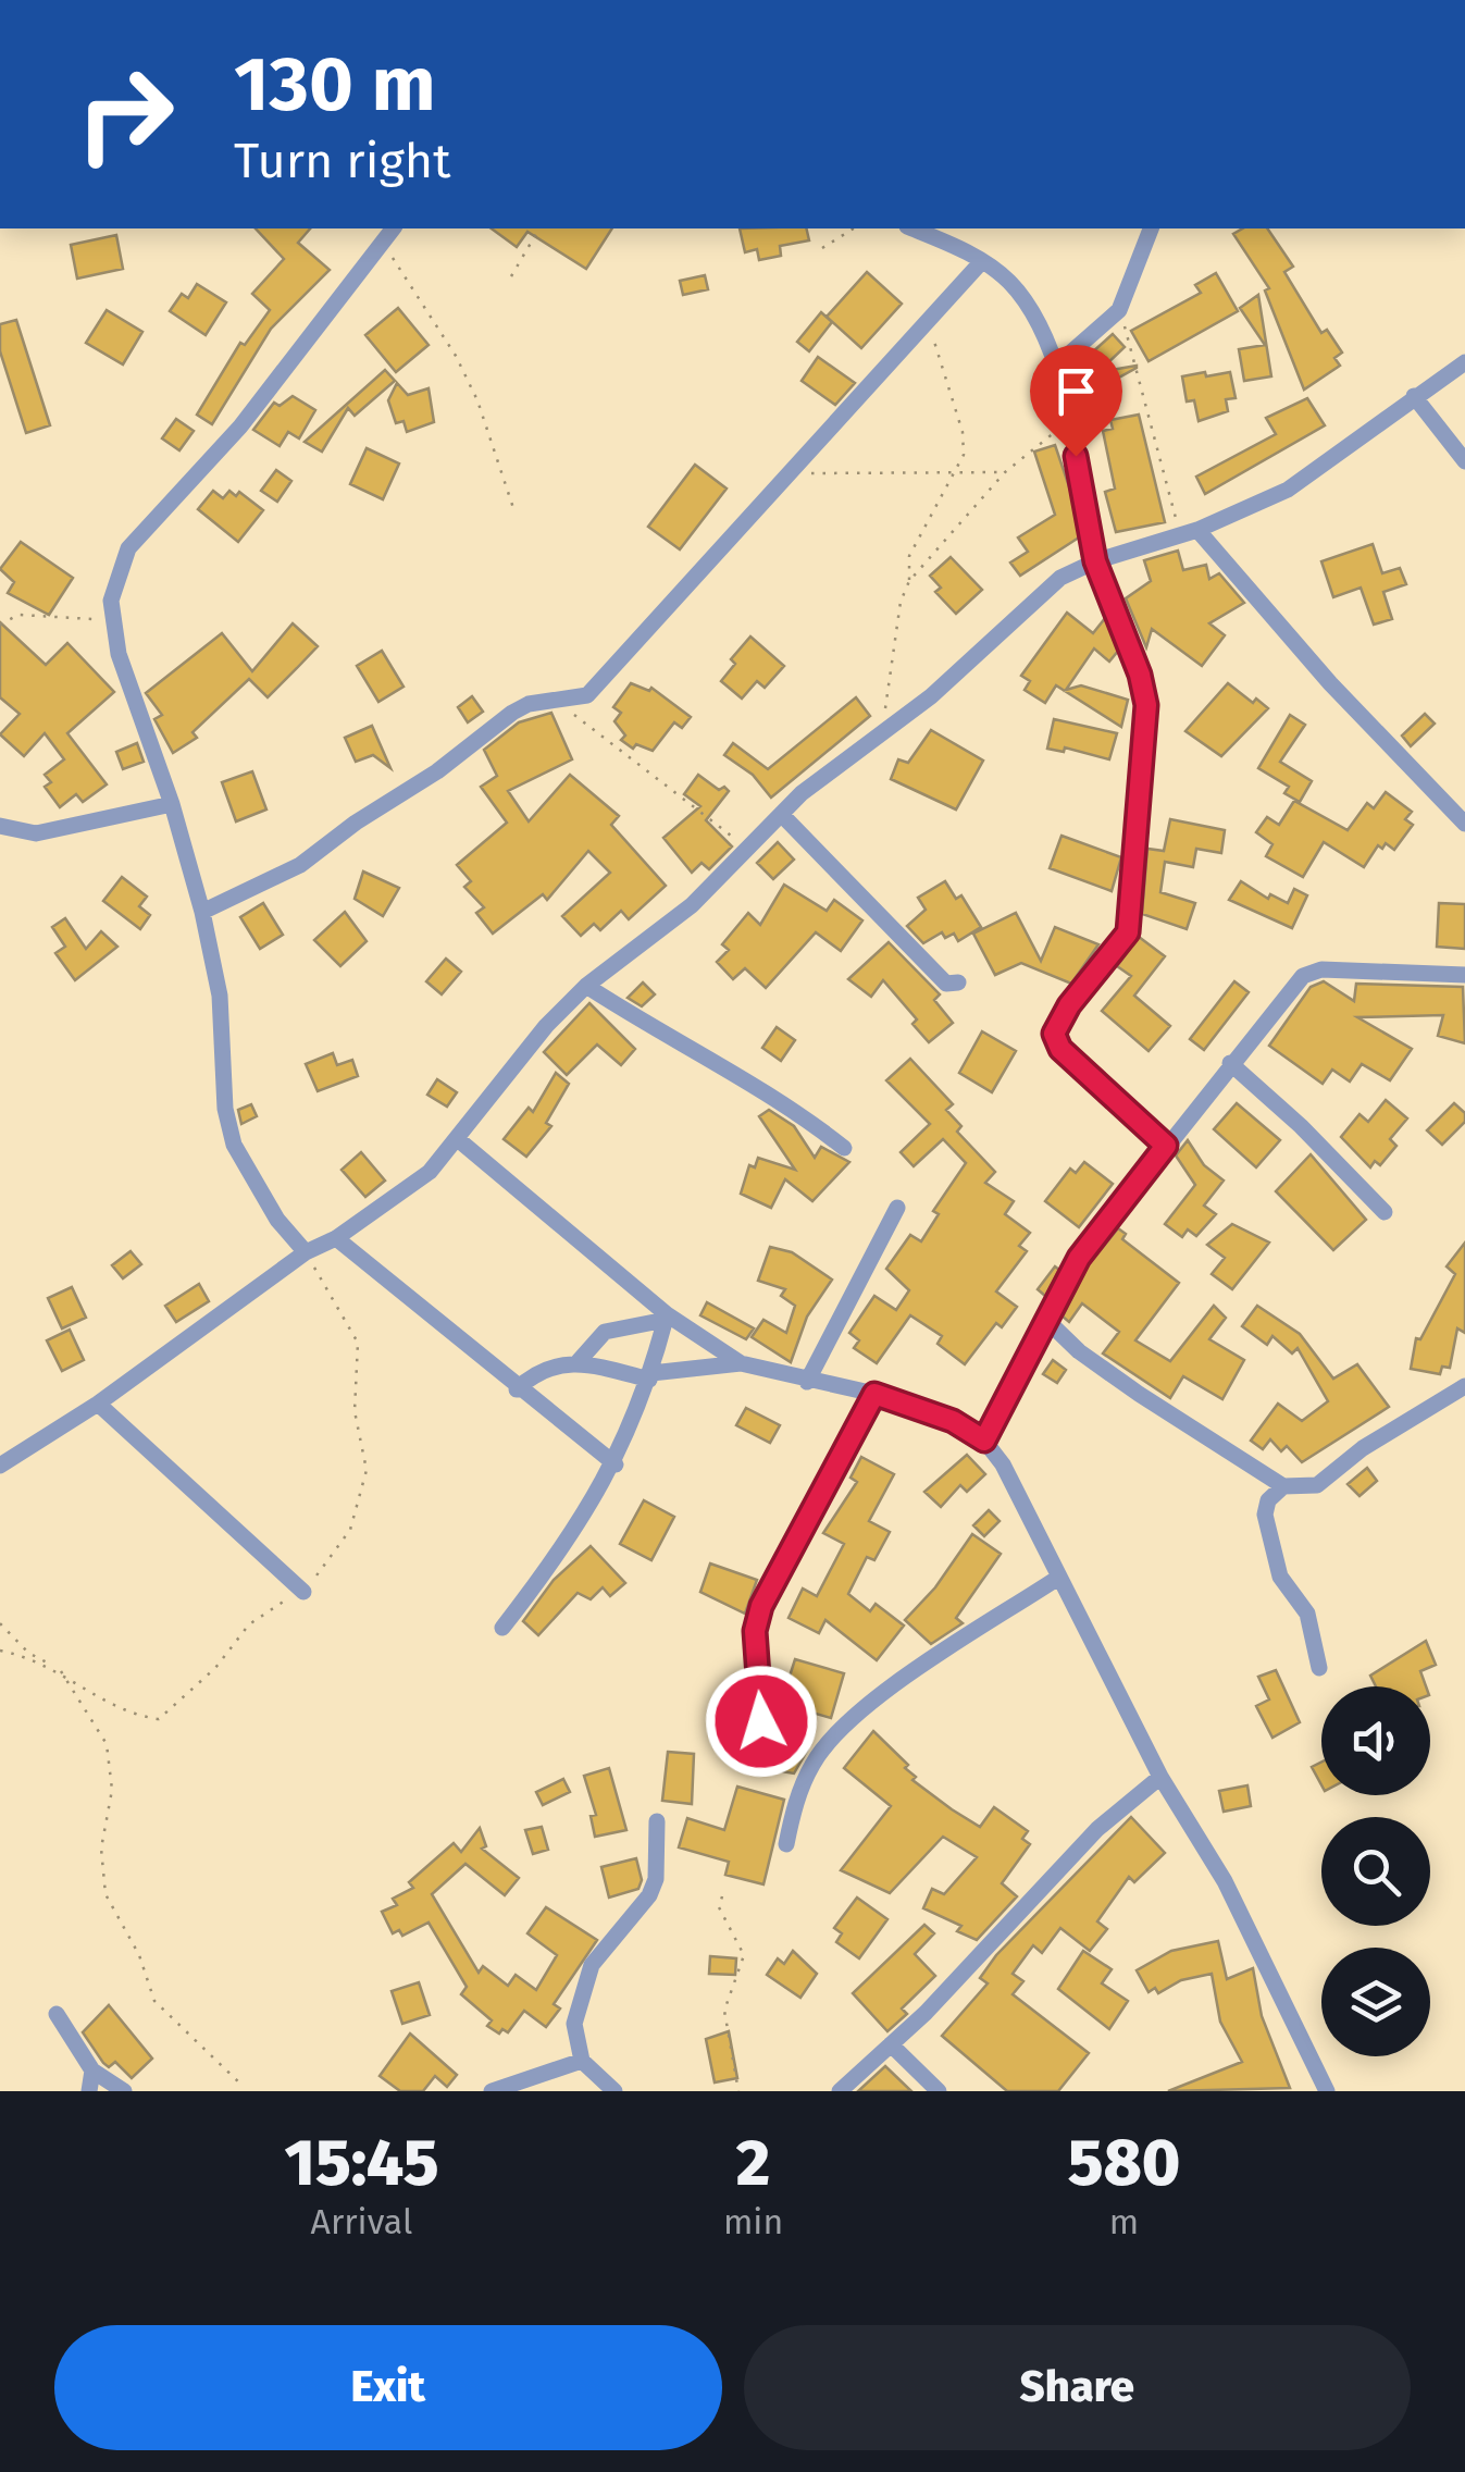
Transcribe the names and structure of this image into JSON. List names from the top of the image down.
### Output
{
  "page": {
    "turn": ["130 m", "Turn right"],
    "eta": [
      "15:45",
      "Arrival",
      "2",
      "min",
      "580",
      "m"
    ],
    "buttons": ["Exit", "Share"]
  }
}
